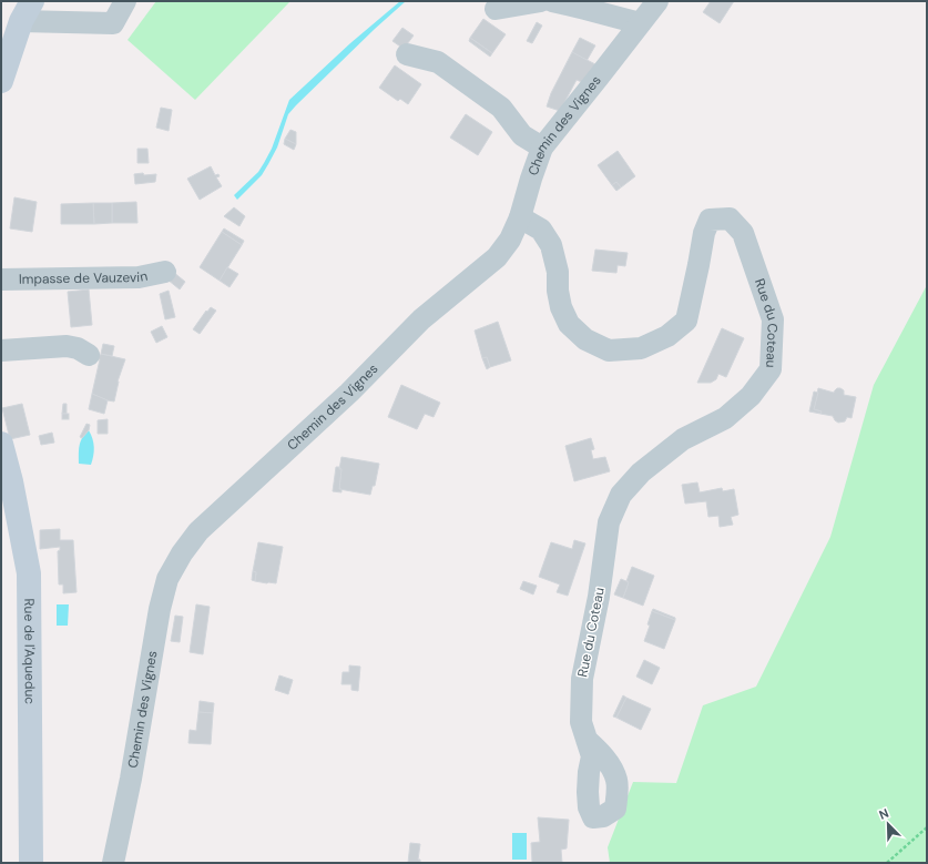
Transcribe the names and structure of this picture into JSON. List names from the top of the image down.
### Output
{
  "streets": {
    "street": [
      "Chemin des Vignes",
      "Impasse de Vauzevin",
      "Rue du Coteau",
      "Rue de l'Aqueduc"
    ]
  },
  "crossings": [
    ["Chemin des Vignes", "Rue du Coteau"]
  ],
  "north": "top left"
}
